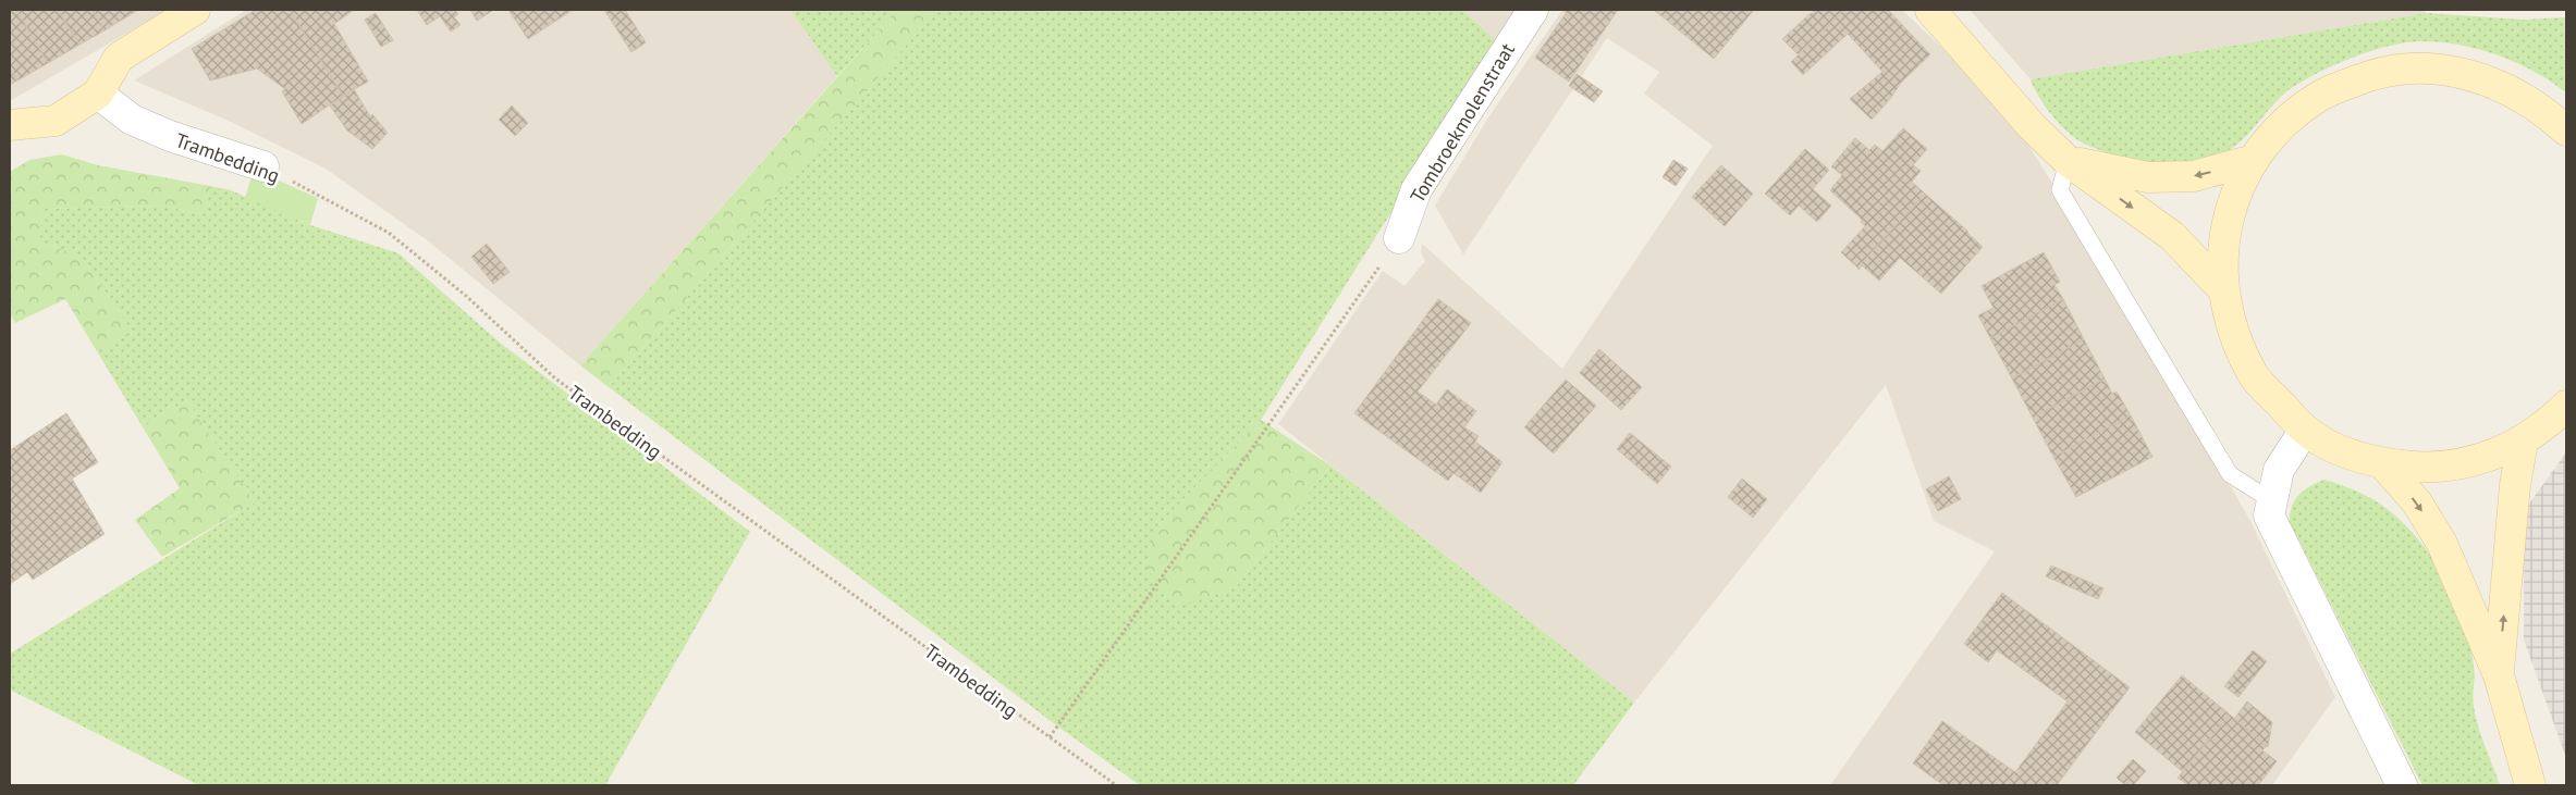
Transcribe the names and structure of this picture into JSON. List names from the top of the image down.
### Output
{
  "streets": {
    "street": ["Tombroekmolenstraat", "Trambedding"]
  }
}
